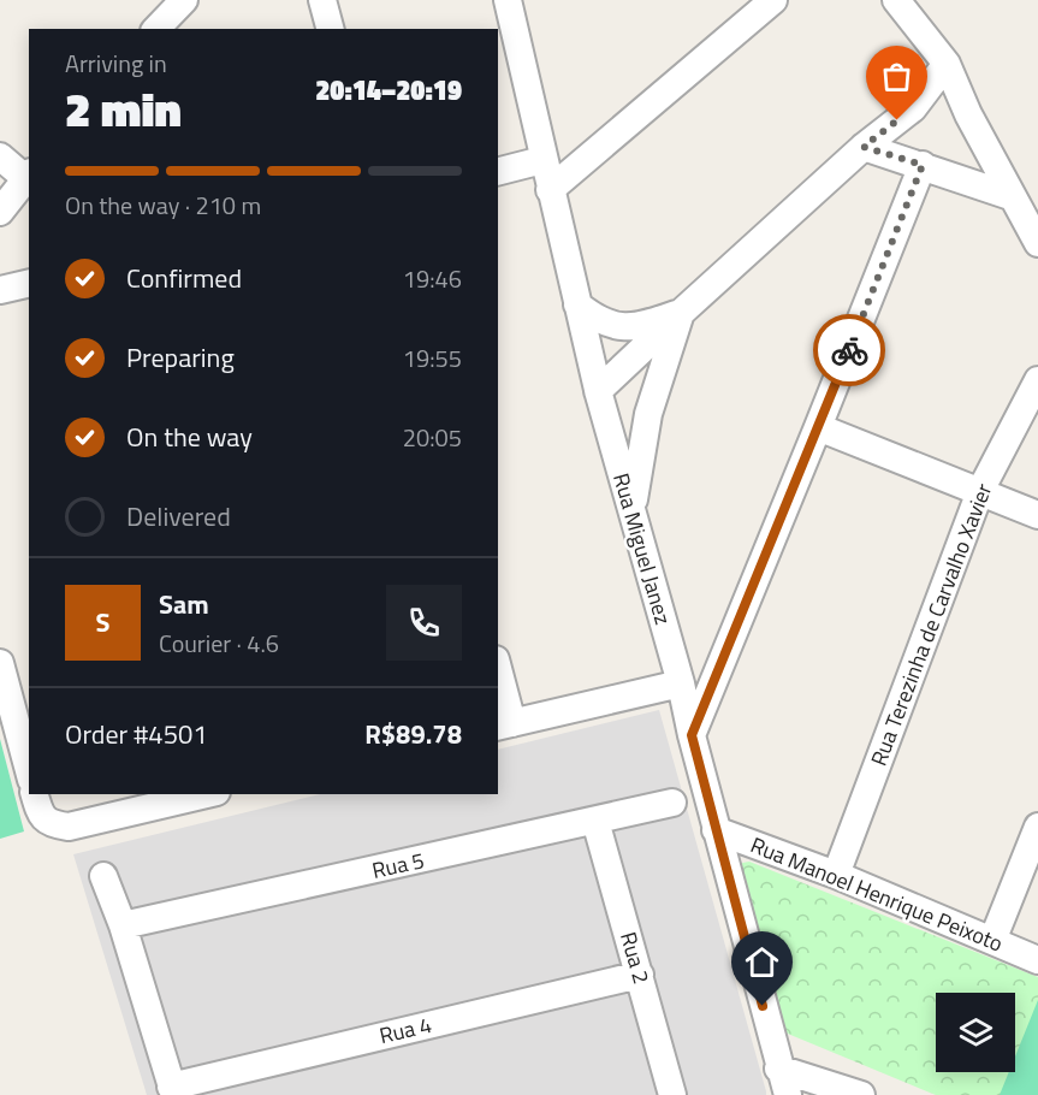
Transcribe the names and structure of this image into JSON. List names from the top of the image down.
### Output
{
  "streets": {
    "street": [
      "Rua Miguel Janez",
      "Rua Terezinha de Carvalho Xavier",
      "Rua 5",
      "Rua Manoel Henrique Peixoto",
      "Rua 2",
      "Rua 4"
    ]
  },
  "crossings": [
    ["Rua Miguel Janez", "Rua Manoel Henrique Peixoto"],
    ["Rua Terezinha de Carvalho Xavier", "Rua Manoel Henrique Peixoto"],
    ["Rua 5", "Rua 2"],
    ["Rua 2", "Rua 4"]
  ],
  "page": {
    "heading": ["2 min", "Arriving in", "20:14–20:19"],
    "panel": [
      "Sam",
      "Courier · 4.6",
      "Order #4501",
      "R$89.78"
    ],
    "bar": "On the way · 210 m",
    "list": [
      ["Confirmed", "19:46"],
      ["Preparing", "19:55"],
      ["On the way", "20:05"],
      "Delivered"
    ],
    "round": "S"
  }
}
